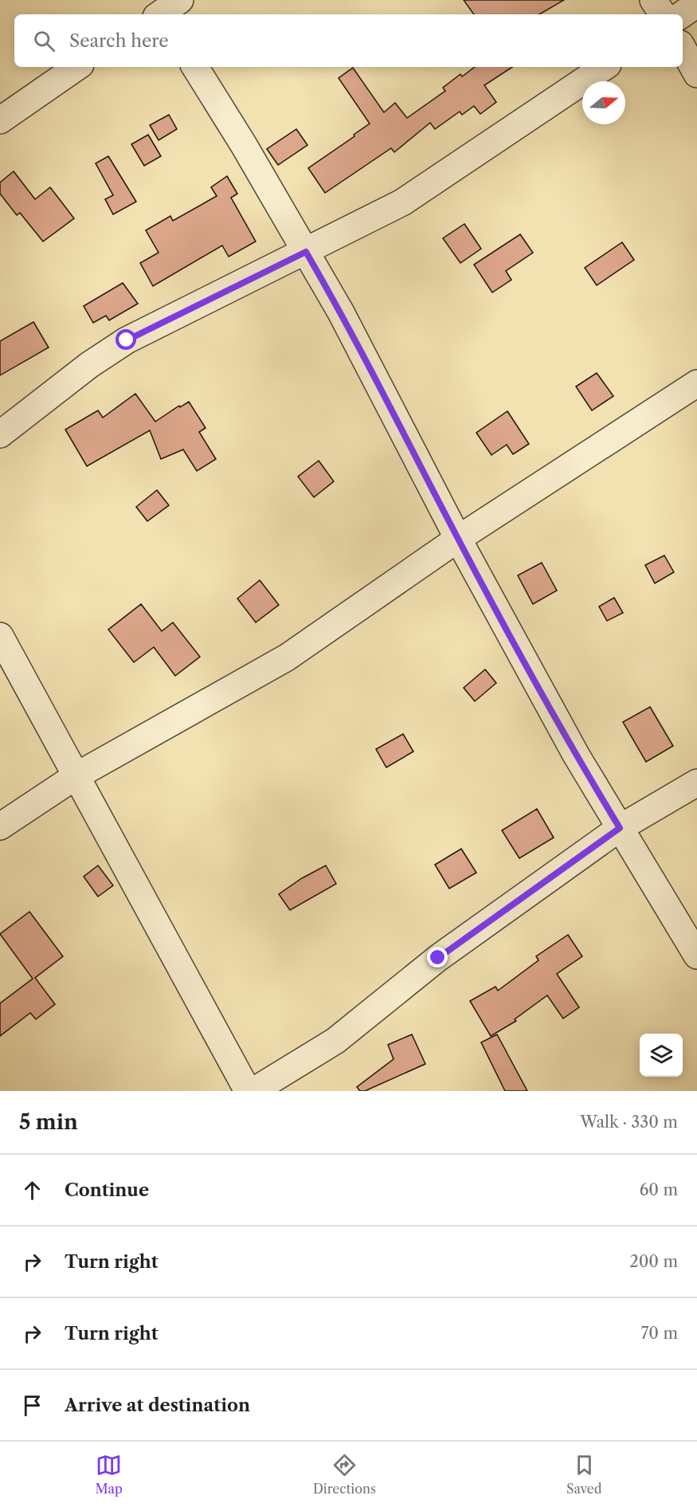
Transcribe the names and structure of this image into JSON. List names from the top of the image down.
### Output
{
  "north": "right",
  "page": {
    "search": "Search here",
    "heading": ["5 min", "Walk · 330 m"],
    "list": [
      ["Continue", "60 m"],
      ["Turn right", "200 m"],
      ["Turn right", "70 m"],
      "Arrive at destination"
    ],
    "nav": ["Map", "Directions", "Saved"]
  }
}
